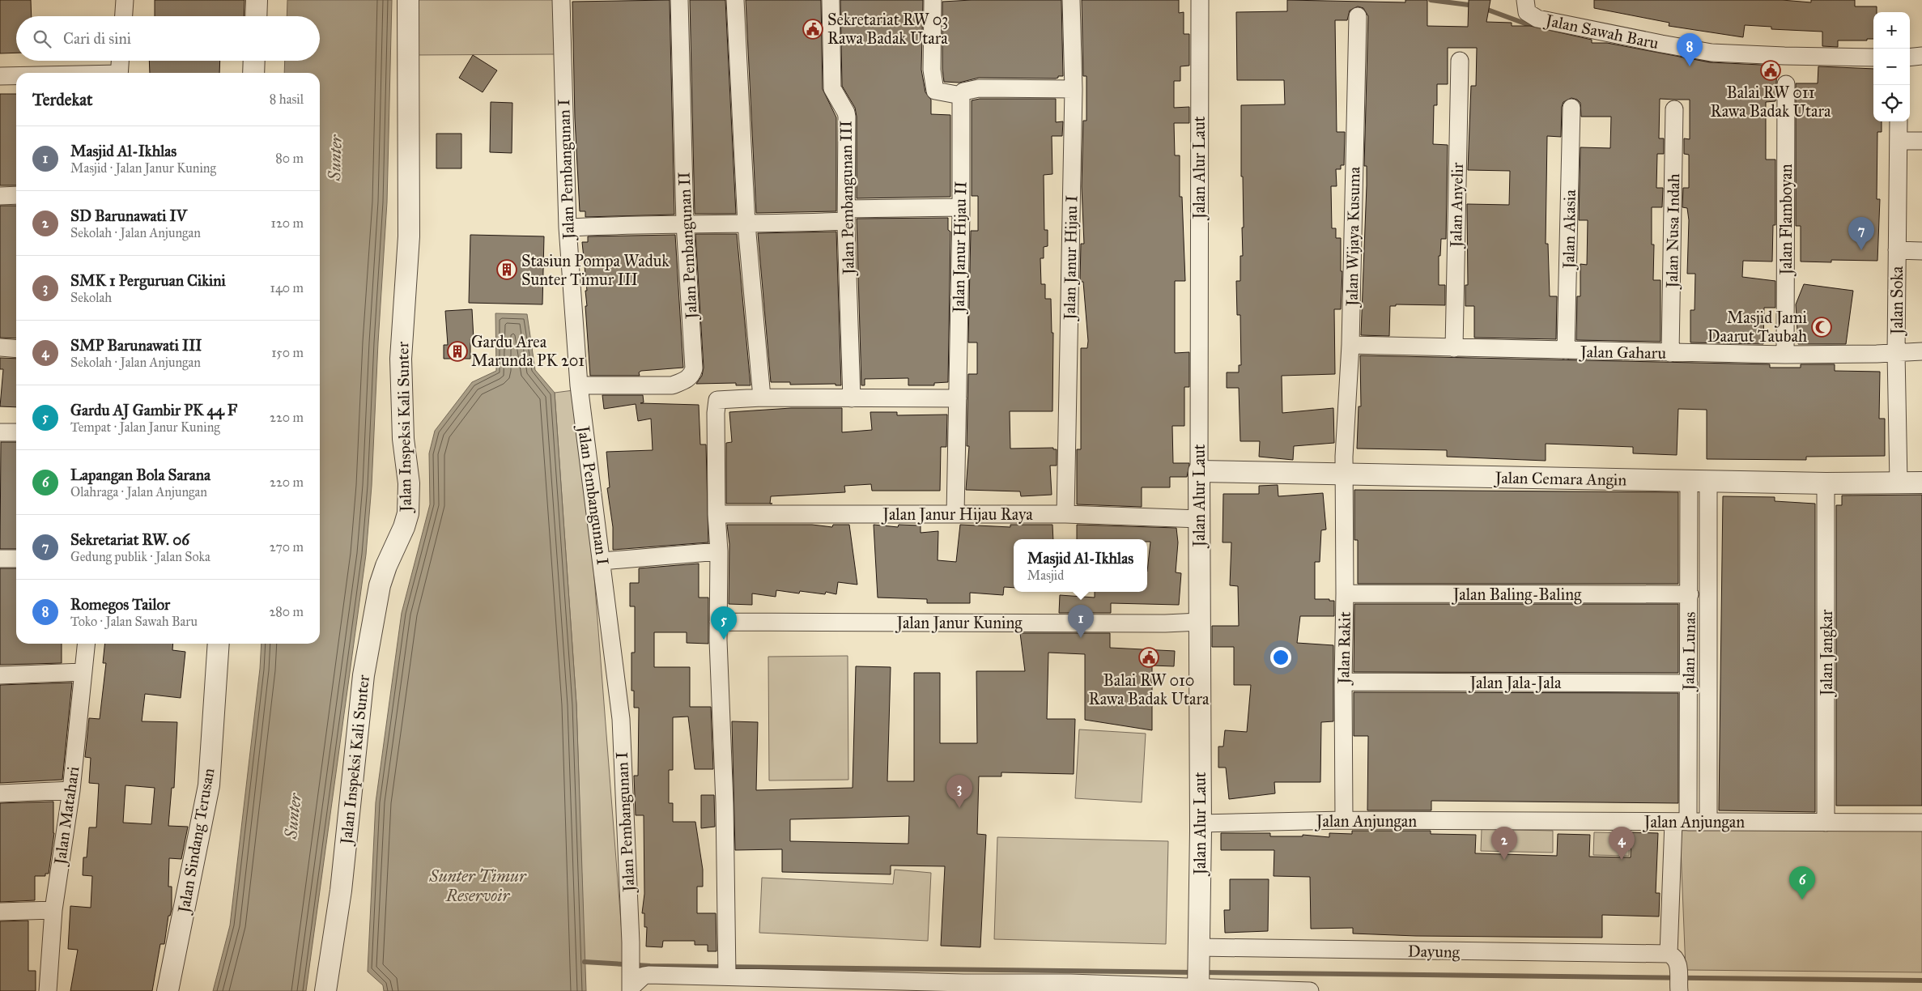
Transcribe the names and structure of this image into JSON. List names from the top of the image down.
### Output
{
  "streets": {
    "street": [
      "Jalan Sawah Baru",
      "Jalan Alur Laut",
      "Jalan Pembangunan I",
      "Jalan Pembangunan III",
      "Jalan Anyelir",
      "Jalan Flamboyan",
      "Jalan Akasia",
      "Jalan Nusa Indah",
      "Jalan Wijaya Kusuma",
      "Jalan Pembangunan II",
      "Jalan Janur Hijau II",
      "Jalan Janur Hijau I",
      "Jalan Soka",
      "Jalan Gaharu",
      "Jalan Inspeksi Kali Sunter",
      "Jalan Cemara Angin",
      "Jalan Janur Hijau Raya",
      "Jalan Baling-Baling",
      "Jalan Janur Kuning",
      "Jalan Rakit",
      "Jalan Lunas",
      "Jalan Jangkar",
      "Jalan Jala-Jala",
      "Jalan Matahari",
      "Jalan Anjungan",
      "Jalan Sindang Terusan",
      "Dayung"
    ]
  },
  "crossings": [
    ["Jalan Alur Laut", "Jalan Cemara Angin"],
    ["Jalan Alur Laut", "Jalan Janur Hijau Raya"],
    ["Jalan Alur Laut", "Jalan Janur Kuning"],
    ["Jalan Alur Laut", "Jalan Anjungan"],
    ["Jalan Alur Laut", "Dayung"],
    ["Jalan Pembangunan I", "Jalan Pembangunan II"],
    ["Jalan Anyelir", "Jalan Gaharu"],
    ["Jalan Flamboyan", "Jalan Gaharu"],
    ["Jalan Akasia", "Jalan Gaharu"],
    ["Jalan Nusa Indah", "Jalan Gaharu"],
    ["Jalan Wijaya Kusuma", "Jalan Gaharu"],
    ["Jalan Wijaya Kusuma", "Jalan Cemara Angin"],
    ["Jalan Wijaya Kusuma", "Jalan Rakit"],
    ["Jalan Janur Hijau II", "Jalan Janur Hijau Raya"],
    ["Jalan Janur Hijau I", "Jalan Janur Hijau Raya"],
    ["Jalan Soka", "Jalan Gaharu"],
    ["Jalan Soka", "Jalan Cemara Angin"],
    ["Jalan Cemara Angin", "Jalan Rakit"],
    ["Jalan Cemara Angin", "Jalan Lunas"],
    ["Jalan Cemara Angin", "Jalan Jangkar"],
    ["Jalan Baling-Baling", "Jalan Rakit"],
    ["Jalan Baling-Baling", "Jalan Lunas"],
    ["Jalan Rakit", "Jalan Jala-Jala"],
    ["Jalan Rakit", "Jalan Anjungan"],
    ["Jalan Lunas", "Jalan Jala-Jala"],
    ["Jalan Lunas", "Jalan Anjungan"],
    ["Jalan Lunas", "Dayung"],
    ["Jalan Jangkar", "Jalan Anjungan"]
  ],
  "water": ["Sunter", "Sunter Timur Reservoir"],
  "places": {
    "public building": ["Sekretariat RW 03 Rawa Badak Utara", "Balai RW 011 Rawa Badak Utara", "Balai RW 010 Rawa Badak Utara"],
    "building": ["Stasiun Pompa Waduk Sunter Timur III", "Gardu Area Marunda PK 201"],
    "mosque": ["Masjid Jami Daarut Taubah"]
  },
  "page": {
    "map_buttons": ["+", "−"],
    "search": "Cari di sini",
    "pins": [
      "8",
      "7",
      "1",
      "5",
      "3",
      "2",
      "4",
      "6"
    ],
    "heading": ["Terdekat", "8 hasil"],
    "list": [
      {
        "mark": "1",
        "name": "Masjid Al-Ikhlas",
        "note": "Masjid · Jalan Janur Kuning",
        "value": "80 m"
      },
      {
        "mark": "2",
        "name": "SD Barunawati IV",
        "note": "Sekolah · Jalan Anjungan",
        "value": "120 m"
      },
      {
        "mark": "3",
        "name": "SMK 1 Perguruan Cikini",
        "note": "Sekolah",
        "value": "140 m"
      },
      {
        "mark": "4",
        "name": "SMP Barunawati III",
        "note": "Sekolah · Jalan Anjungan",
        "value": "150 m"
      },
      {
        "mark": "5",
        "name": "Gardu AJ Gambir PK 44 F",
        "note": "Tempat · Jalan Janur Kuning",
        "value": "220 m"
      },
      {
        "mark": "6",
        "name": "Lapangan Bola Sarana",
        "note": "Olahraga · Jalan Anjungan",
        "value": "220 m"
      },
      {
        "mark": "7",
        "name": "Sekretariat RW. 06",
        "note": "Gedung publik · Jalan Soka",
        "value": "270 m"
      },
      {
        "mark": "8",
        "name": "Romegos Tailor",
        "note": "Toko · Jalan Sawah Baru",
        "value": "280 m"
      }
    ],
    "popup": ["Masjid Al-Ikhlas", "Masjid"]
  }
}
